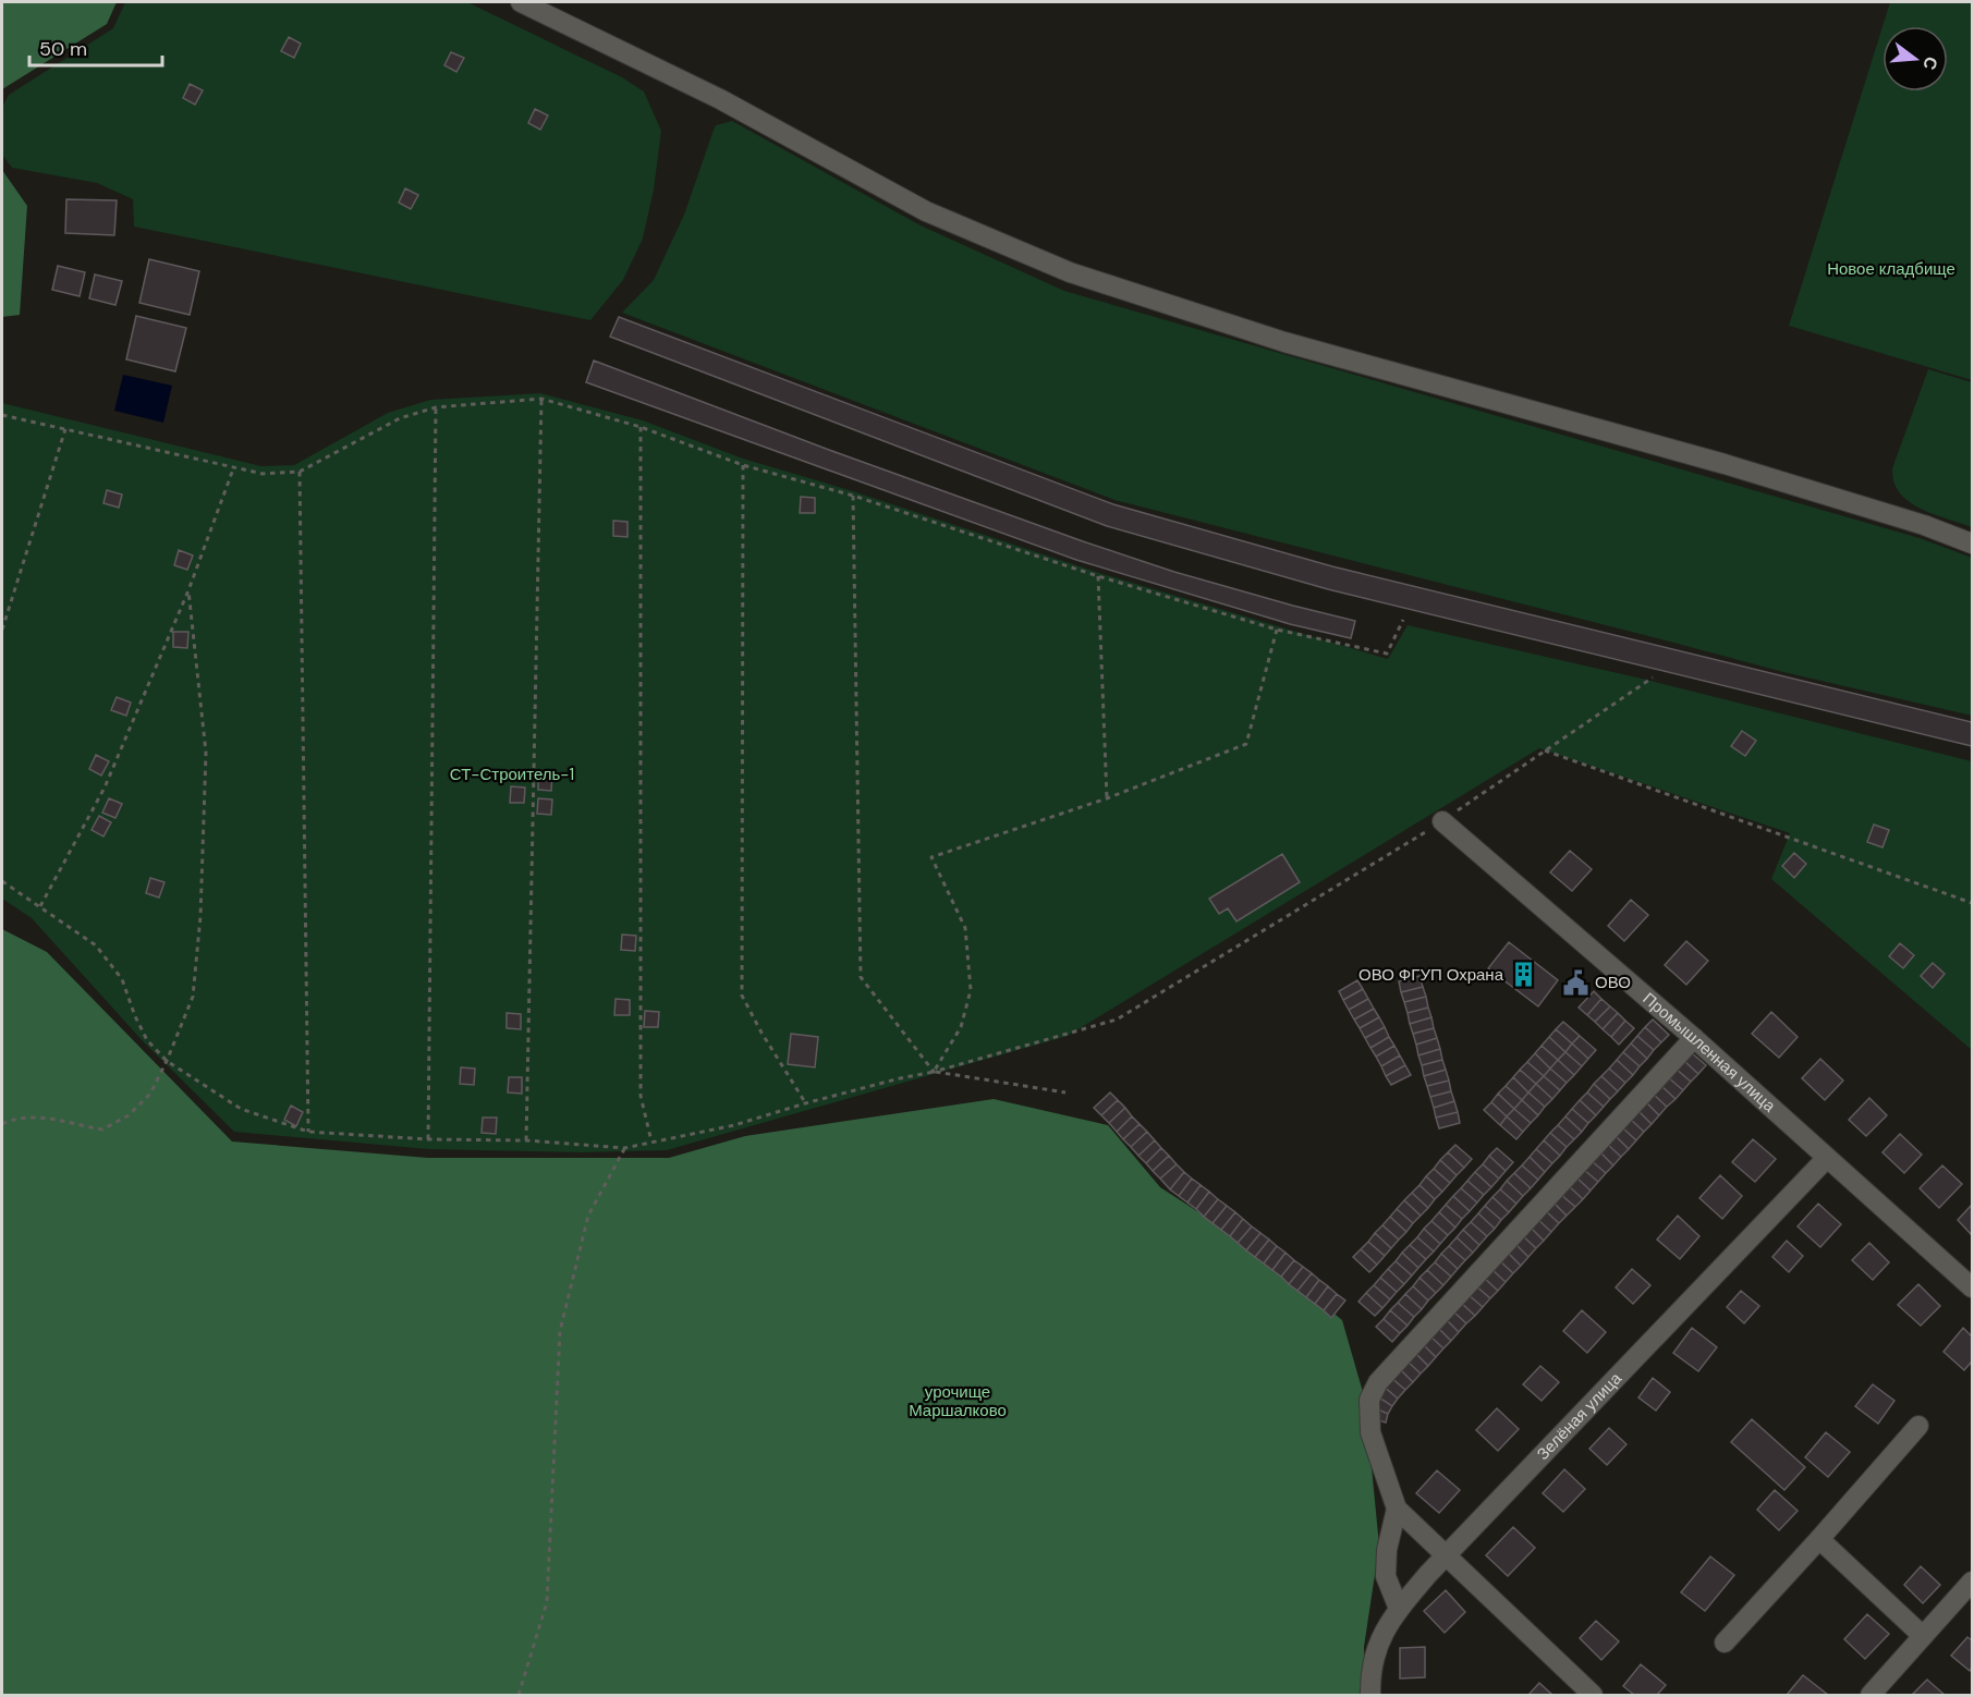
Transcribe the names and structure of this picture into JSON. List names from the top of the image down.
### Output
{
  "streets": {
    "street": ["Промышленная улица", "Зелёная улица"]
  },
  "crossings": [
    ["Промышленная улица", "Зелёная улица"]
  ],
  "parks": ["Новое кладбище", "СТ-Строитель-1", "урочище Маршалково"],
  "places": {
    "building": ["ОВО ФГУП Охрана"],
    "public building": ["ОВО"]
  },
  "scale_bar": "50 m",
  "north": "right"
}
